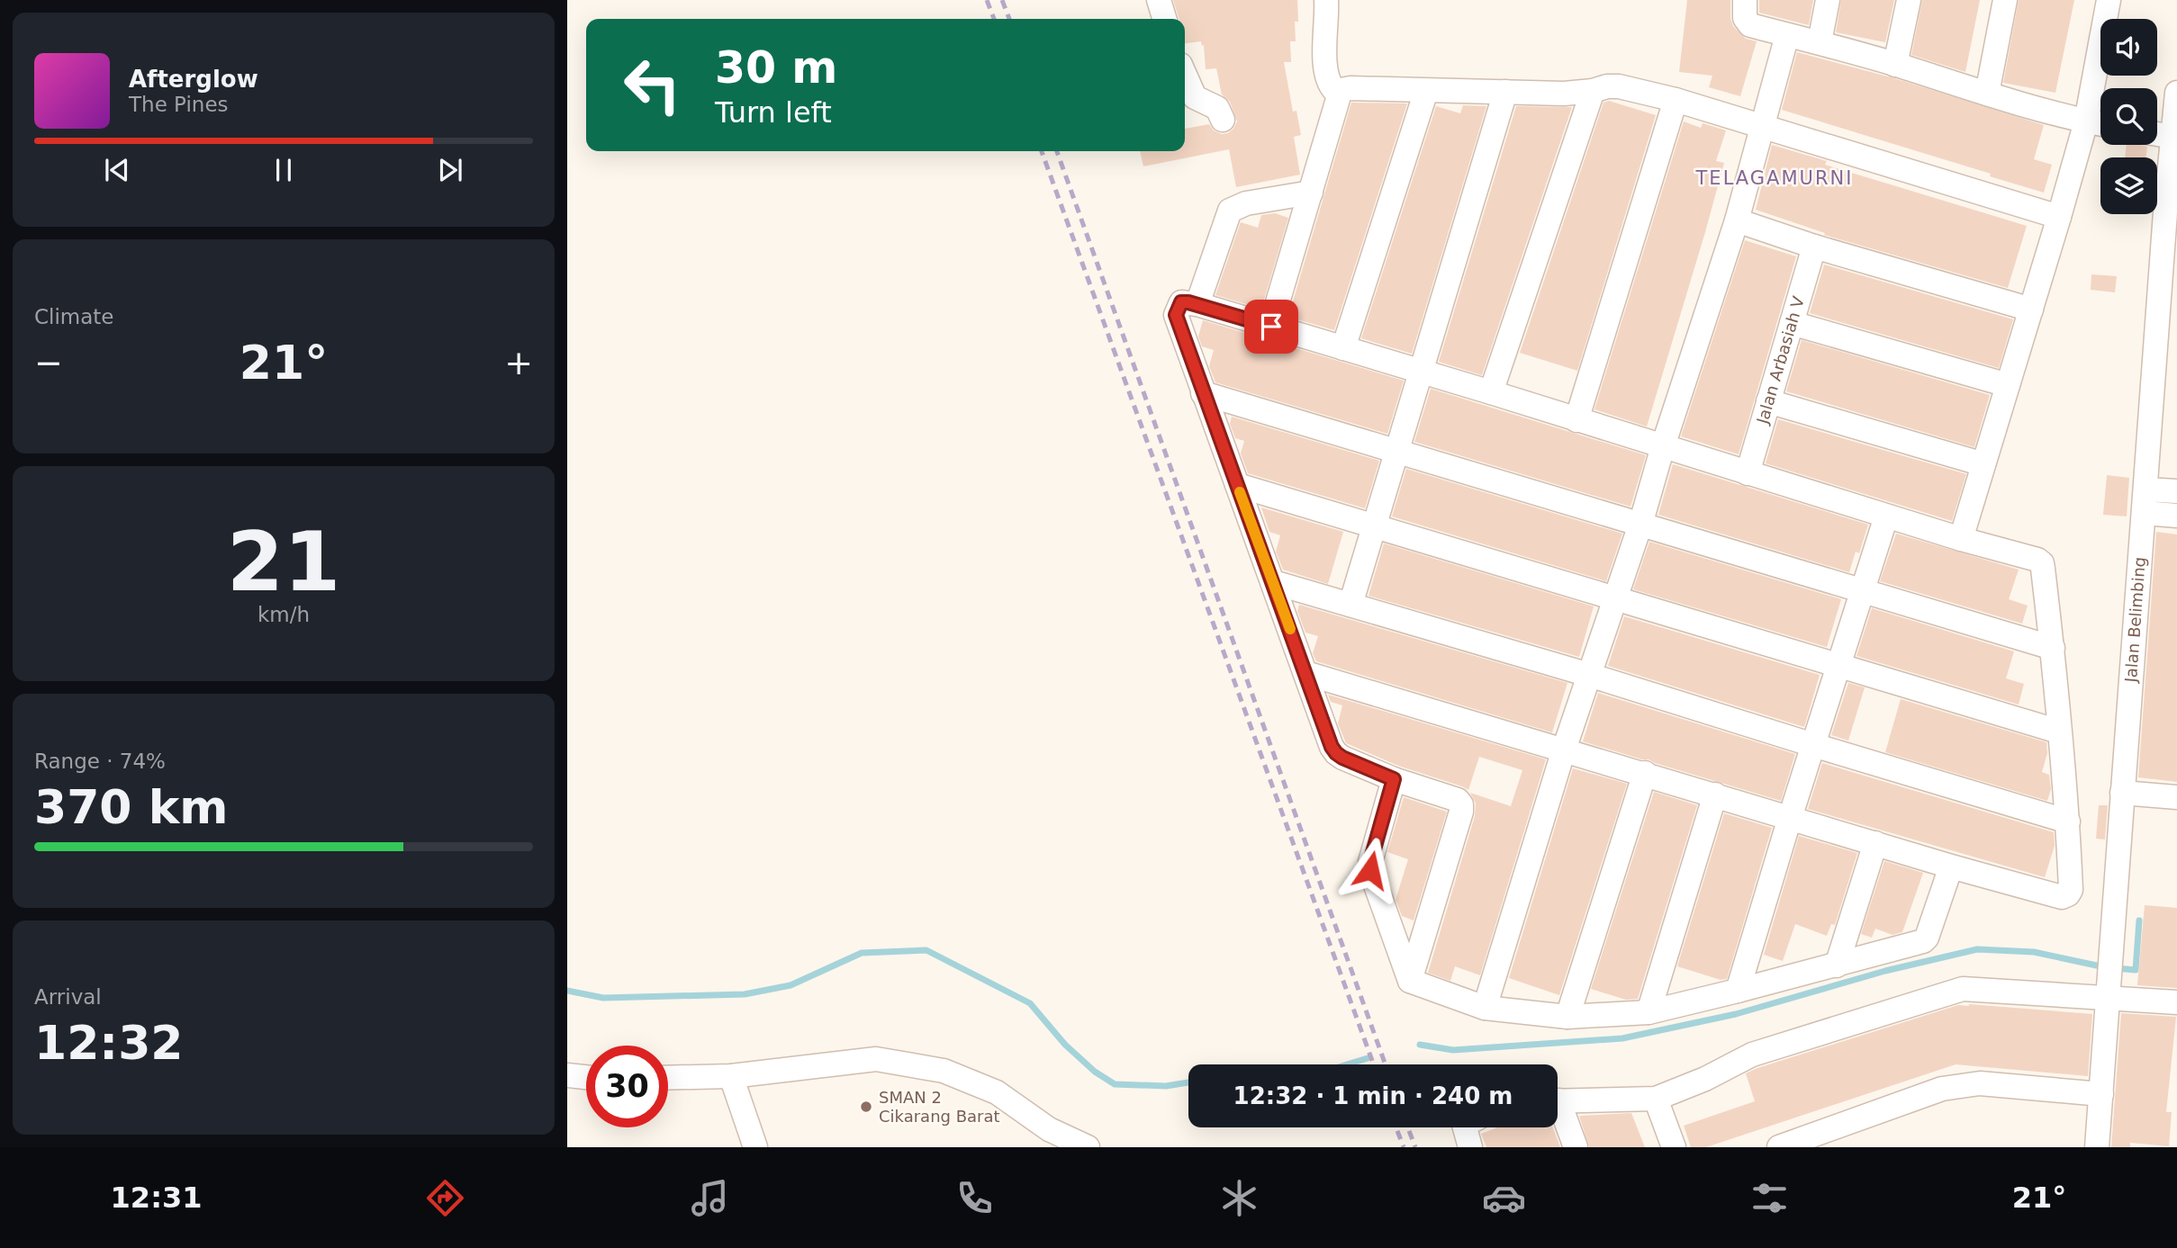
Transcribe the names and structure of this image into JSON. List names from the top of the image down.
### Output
{
  "streets": {
    "street": ["Jalan Arbasiah V", "Jalan Belimbing"]
  },
  "districts": ["TELAGAMURNI"],
  "places": ["SMAN 2 Cikarang Barat"],
  "page": {
    "turn": ["30 m", "Turn left"],
    "song": ["Afterglow", "The Pines"],
    "tile": [
      "Climate",
      ["21", "km/h"],
      ["Range · 74%", "370 km"],
      ["Arrival", "12:32"]
    ],
    "heat": ["−", "21°", "+"],
    "limit": "30",
    "trip": "12:32 · 1 min · 240 m",
    "tabs": ["12:31", "21°"]
  }
}
